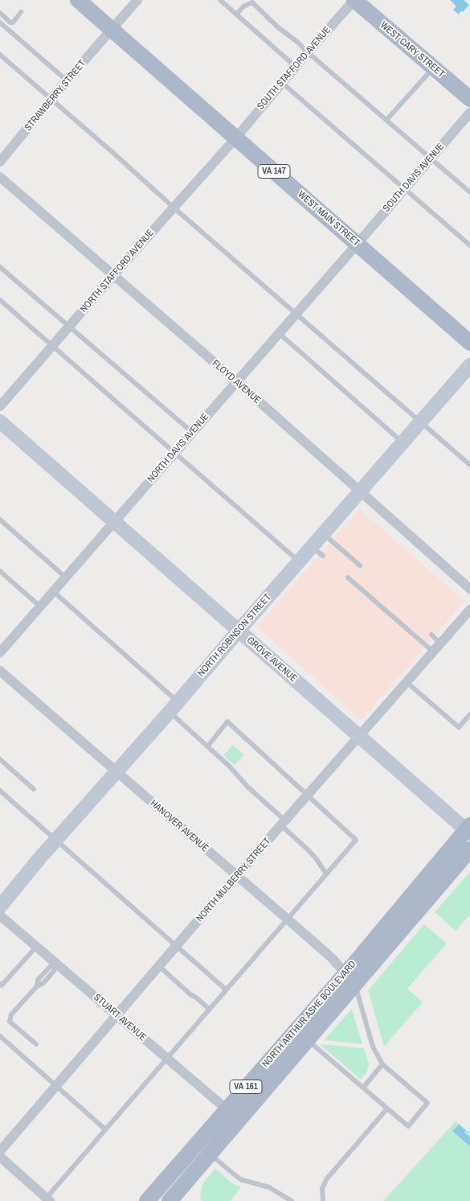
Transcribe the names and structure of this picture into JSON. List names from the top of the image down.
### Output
{
  "streets": {
    "main road": [
      "WEST CARY STREET",
      "VA 147",
      "WEST MAIN STREET",
      "NORTH ARTHUR ASHE BOULEVARD",
      "VA 161"
    ],
    "street": [
      "SOUTH STAFFORD AVENUE",
      "STRAWBERRY STREET",
      "SOUTH DAVIS AVENUE",
      "NORTH STAFFORD AVENUE",
      "FLOYD AVENUE",
      "NORTH DAVIS AVENUE",
      "NORTH ROBINSON STREET",
      "GROVE AVENUE",
      "HANOVER AVENUE",
      "NORTH MULBERRY STREET",
      "STUART AVENUE"
    ]
  },
  "crossings": [
    ["WEST CARY STREET", "SOUTH STAFFORD AVENUE"],
    ["SOUTH STAFFORD AVENUE", "WEST MAIN STREET"],
    ["SOUTH STAFFORD AVENUE", "NORTH STAFFORD AVENUE"],
    ["STRAWBERRY STREET", "WEST MAIN STREET"],
    ["SOUTH DAVIS AVENUE", "WEST MAIN STREET"],
    ["SOUTH DAVIS AVENUE", "NORTH DAVIS AVENUE"],
    ["WEST MAIN STREET", "NORTH STAFFORD AVENUE"],
    ["WEST MAIN STREET", "NORTH DAVIS AVENUE"],
    ["NORTH STAFFORD AVENUE", "FLOYD AVENUE"],
    ["FLOYD AVENUE", "NORTH DAVIS AVENUE"],
    ["FLOYD AVENUE", "NORTH ROBINSON STREET"],
    ["NORTH DAVIS AVENUE", "GROVE AVENUE"],
    ["NORTH ROBINSON STREET", "GROVE AVENUE"],
    ["NORTH ROBINSON STREET", "HANOVER AVENUE"],
    ["GROVE AVENUE", "NORTH MULBERRY STREET"],
    ["GROVE AVENUE", "NORTH ARTHUR ASHE BOULEVARD"],
    ["HANOVER AVENUE", "NORTH MULBERRY STREET"],
    ["HANOVER AVENUE", "NORTH ARTHUR ASHE BOULEVARD"],
    ["NORTH MULBERRY STREET", "STUART AVENUE"],
    ["NORTH ARTHUR ASHE BOULEVARD", "STUART AVENUE"]
  ]
}
